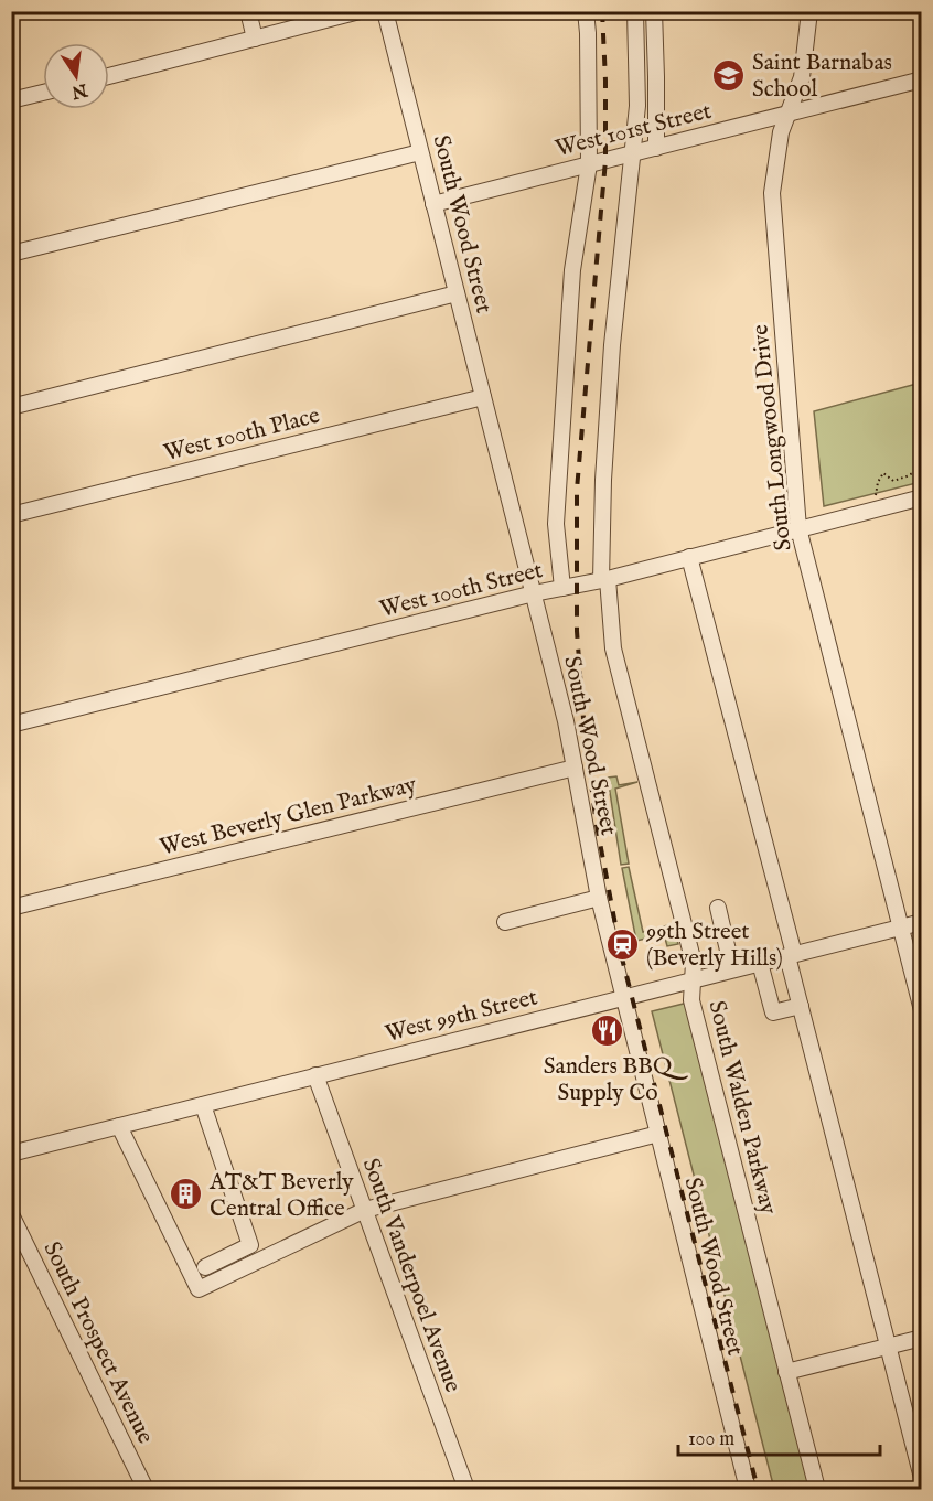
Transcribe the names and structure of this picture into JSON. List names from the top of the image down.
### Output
{
  "streets": {
    "street": [
      "West 101st Street",
      "South Wood Street",
      "West 100th Place",
      "South Longwood Drive",
      "West 100th Street",
      "West Beverly Glen Parkway",
      "West 99th Street",
      "South Walden Parkway",
      "South Vanderpoel Avenue",
      "South Prospect Avenue"
    ]
  },
  "crossings": [
    ["West 101st Street", "South Wood Street"],
    ["West 101st Street", "South Longwood Drive"],
    ["West 101st Street", "South Walden Parkway"],
    ["South Wood Street", "West 100th Place"],
    ["South Wood Street", "West 100th Street"],
    ["South Wood Street", "West Beverly Glen Parkway"],
    ["South Wood Street", "West 99th Street"],
    ["South Longwood Drive", "West 100th Street"],
    ["South Longwood Drive", "West 99th Street"],
    ["West 100th Street", "South Walden Parkway"],
    ["West 99th Street", "South Walden Parkway"],
    ["West 99th Street", "South Vanderpoel Avenue"]
  ],
  "places": {
    "school or university": ["Saint Barnabas School"],
    "station": ["99th Street (Beverly Hills)"],
    "restaurant": ["Sanders BBQ Supply Co"],
    "building": ["AT&T Beverly Central Office"]
  },
  "scale_bar": "100 m",
  "north": "bottom"
}
